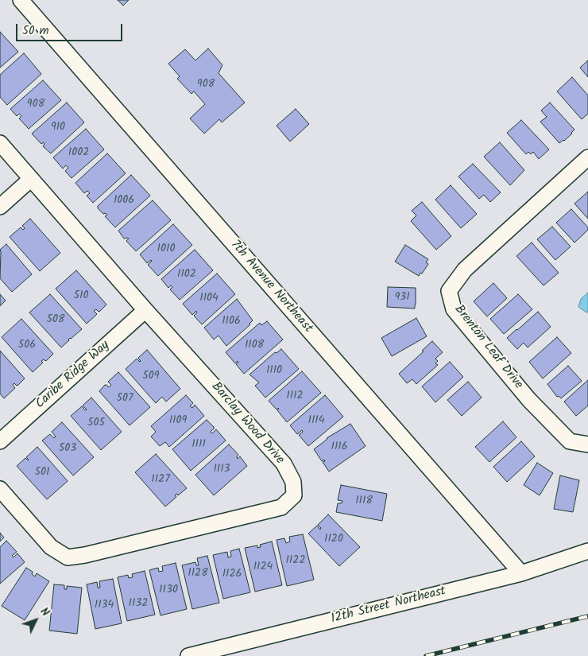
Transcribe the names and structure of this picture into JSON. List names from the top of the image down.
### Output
{
  "streets": {
    "street": [
      "7th Avenue Northeast",
      "Brenton Leaf Drive",
      "Caribe Ridge Way",
      "Barclay Wood Drive",
      "12th Street Northeast"
    ]
  },
  "crossings": [
    ["7th Avenue Northeast", "12th Street Northeast"],
    ["Caribe Ridge Way", "Barclay Wood Drive"]
  ],
  "house_numbers": [
    "908",
    "908",
    "910",
    "1002",
    "1006",
    "1010",
    "1102",
    "510",
    "931",
    "1104",
    "508",
    "1106",
    "506",
    "1108",
    "1110",
    "509",
    "1112",
    "507",
    "1109",
    "1114",
    "505",
    "1111",
    "1116",
    "503",
    "1113",
    "501",
    "1127",
    "1118",
    "1120",
    "1122",
    "1124",
    "1128",
    "1126",
    "1130",
    "1132",
    "1134"
  ],
  "scale_bar": "50 m",
  "north": "top right"
}
